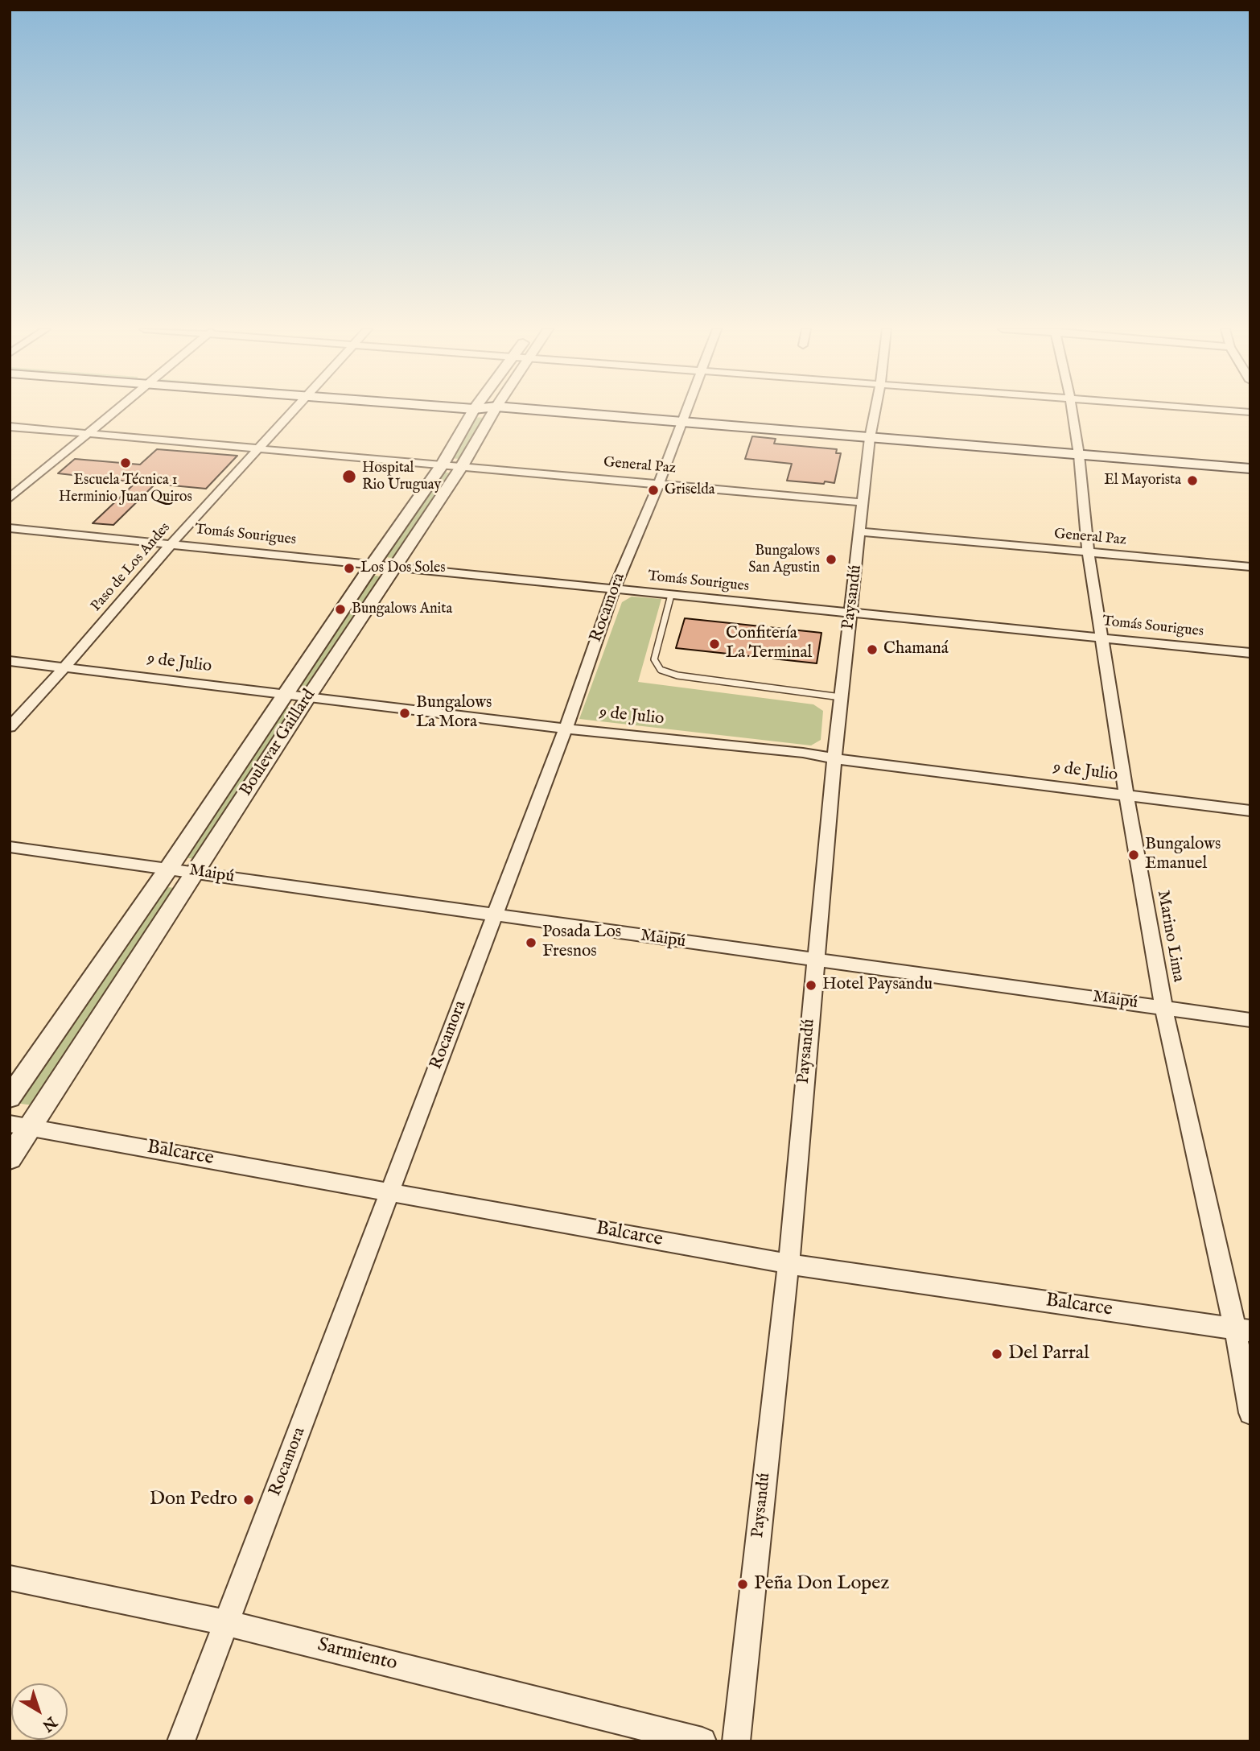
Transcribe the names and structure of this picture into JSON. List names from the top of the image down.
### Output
{
  "streets": {
    "street": [
      "General Paz",
      "Tomás Sourigues",
      "Paso de Los Andes",
      "Paysandú",
      "Rocamora",
      "9 de Julio",
      "Boulevar Gaillard",
      "Maipú",
      "Marino Lima",
      "Balcarce",
      "Sarmiento"
    ]
  },
  "crossings": [
    ["General Paz", "Paso de Los Andes"],
    ["General Paz", "Paysandú"],
    ["General Paz", "Rocamora"],
    ["General Paz", "Boulevar Gaillard"],
    ["General Paz", "Marino Lima"],
    ["Tomás Sourigues", "Paso de Los Andes"],
    ["Tomás Sourigues", "Paysandú"],
    ["Tomás Sourigues", "Rocamora"],
    ["Tomás Sourigues", "Boulevar Gaillard"],
    ["Tomás Sourigues", "Marino Lima"],
    ["Paso de Los Andes", "9 de Julio"],
    ["Paysandú", "9 de Julio"],
    ["Paysandú", "Maipú"],
    ["Paysandú", "Balcarce"],
    ["Rocamora", "9 de Julio"],
    ["Rocamora", "Maipú"],
    ["Rocamora", "Balcarce"],
    ["Rocamora", "Sarmiento"],
    ["9 de Julio", "Boulevar Gaillard"],
    ["9 de Julio", "Marino Lima"],
    ["Boulevar Gaillard", "Maipú"],
    ["Boulevar Gaillard", "Balcarce"],
    ["Maipú", "Marino Lima"],
    ["Marino Lima", "Balcarce"]
  ],
  "places": [
    "Escuela Técnica 1 Herminio Juan Quiros",
    "Hospital Rio Uruguay",
    "El Mayorista",
    "Griselda",
    "Bungalows San Agustin",
    "Los Dos Soles",
    "Bungalows Anita",
    "Confitería La Terminal",
    "Chamaná",
    "Bungalows La Mora",
    "Bungalows Emanuel",
    "Posada Los Fresnos",
    "Hotel Paysandu",
    "Del Parral",
    "Don Pedro",
    "Peña Don Lopez"
  ],
  "north": "bottom right"
}
